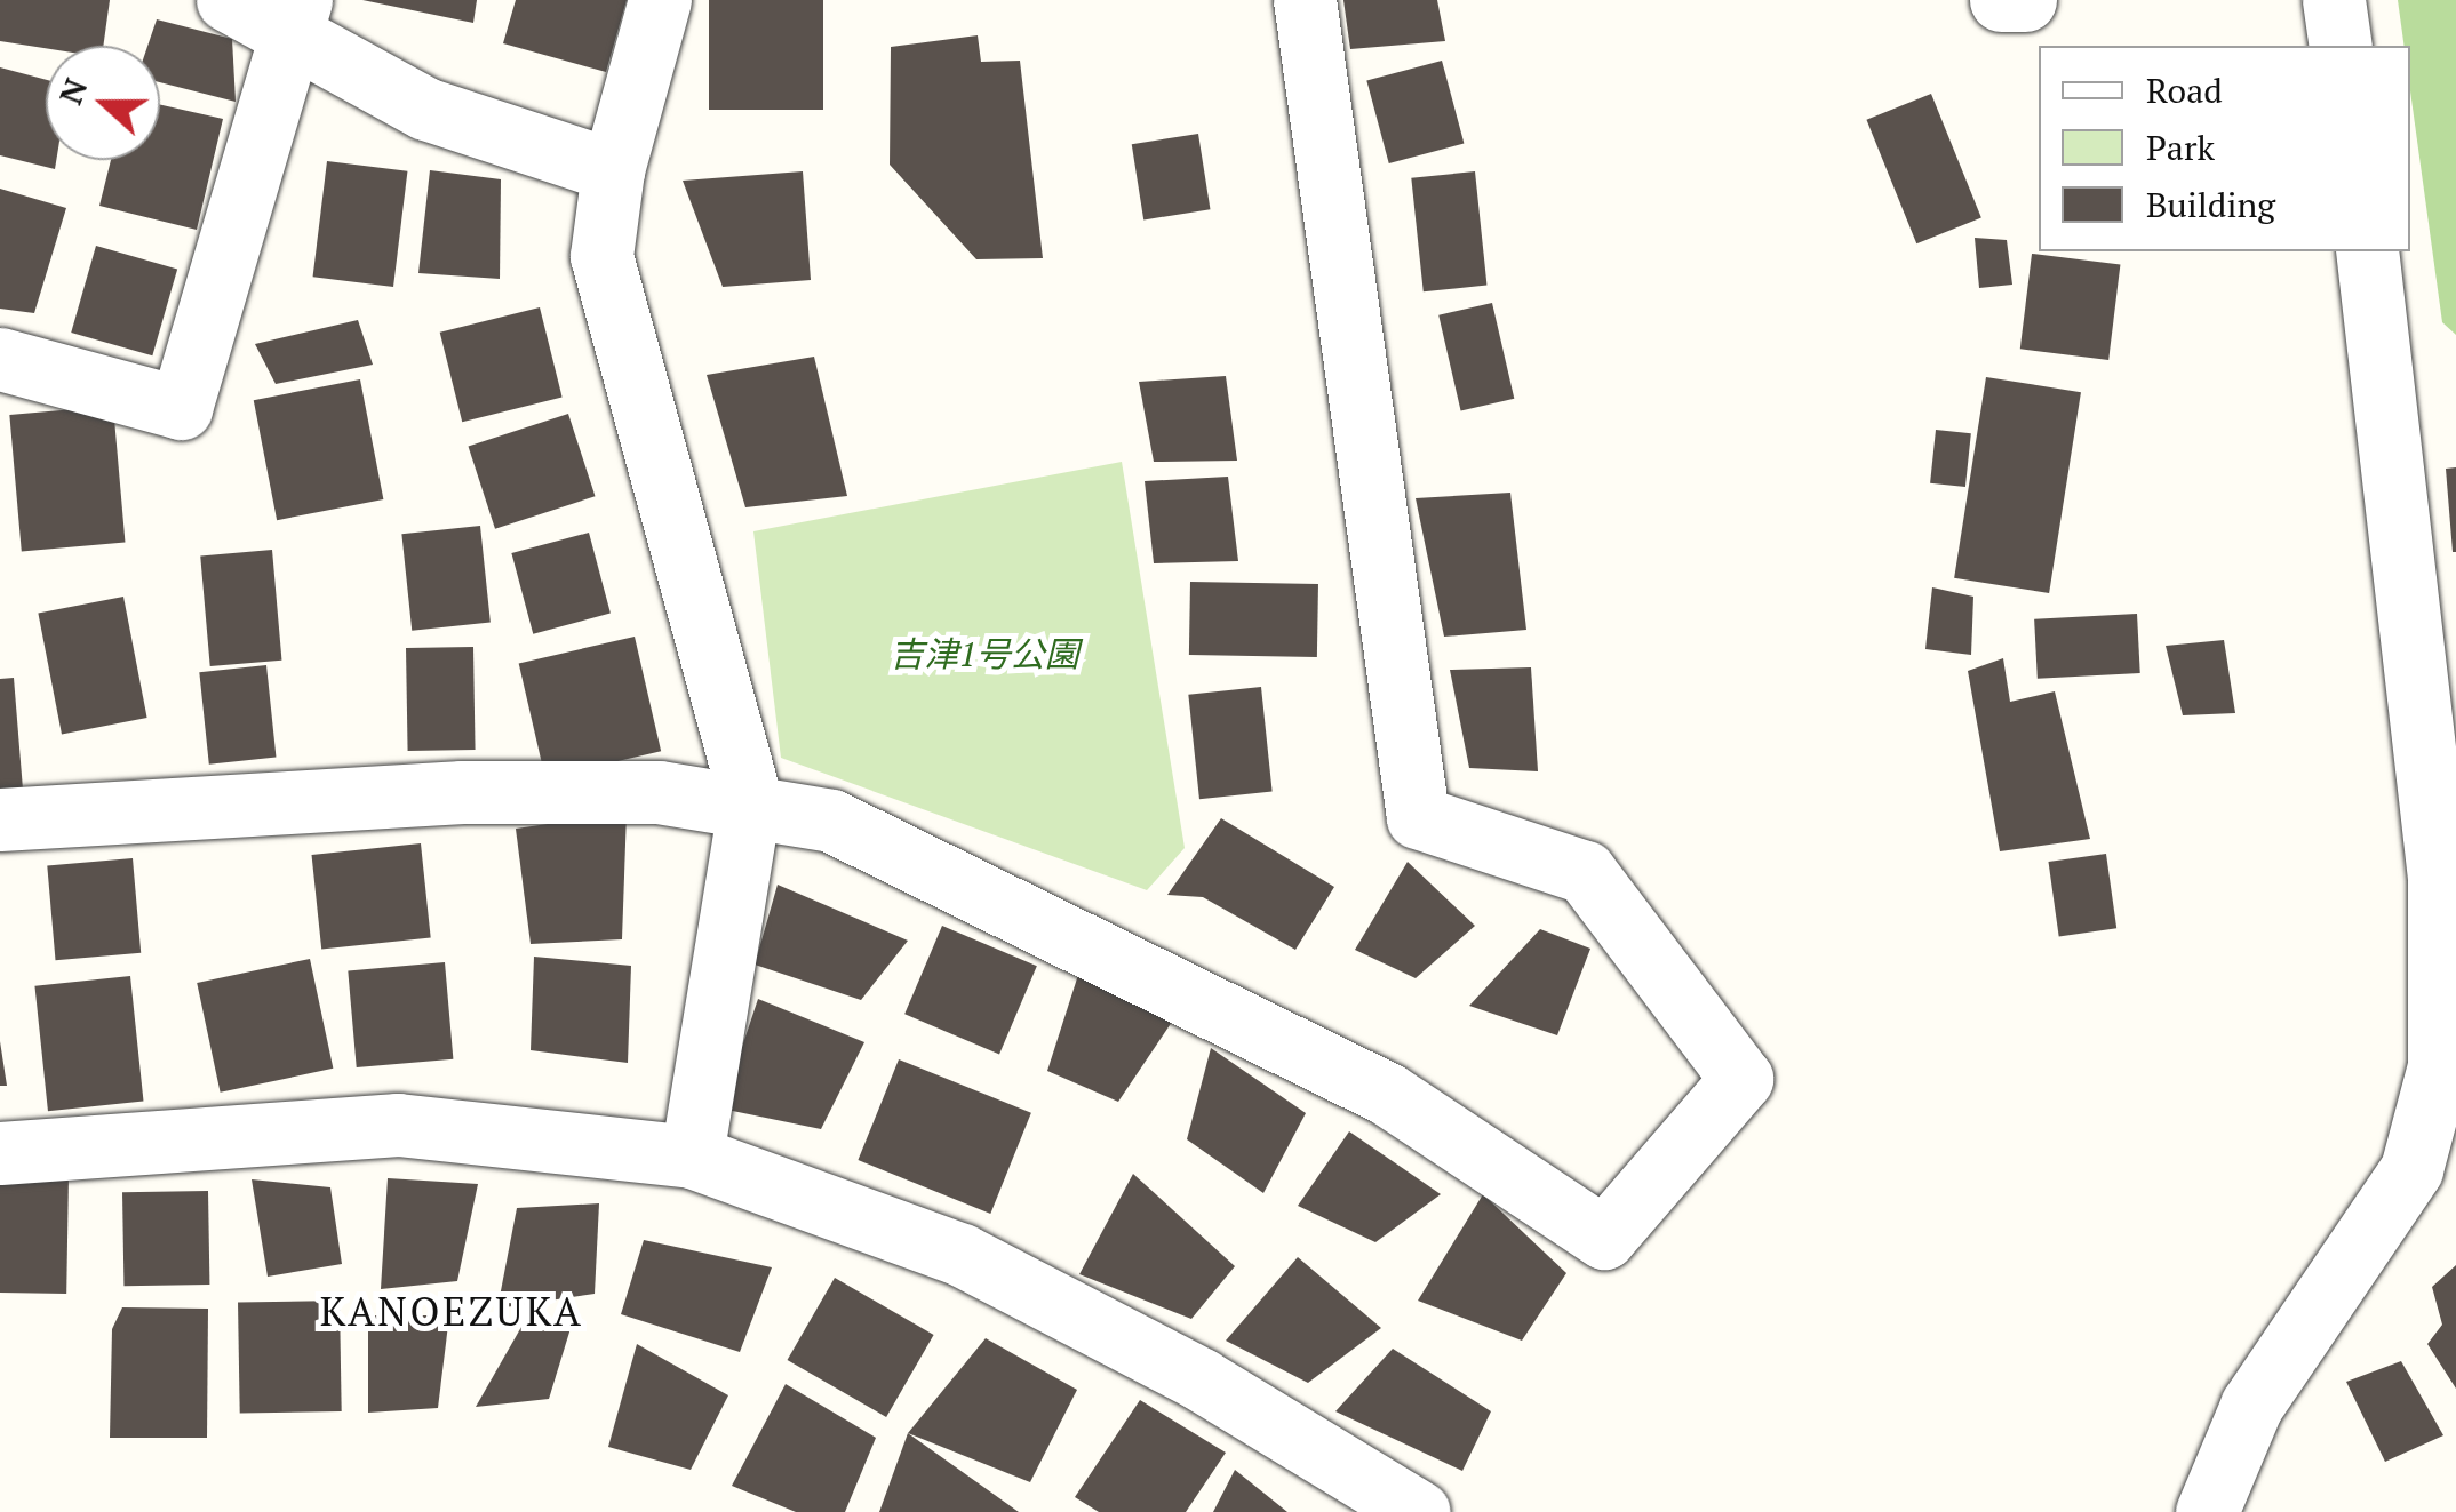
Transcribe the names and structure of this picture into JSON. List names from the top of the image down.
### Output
{
  "districts": ["KANOEZUKA"],
  "parks": ["吉津1号公園"],
  "legend": ["Road", "Park", "Building"],
  "north": "left"
}
